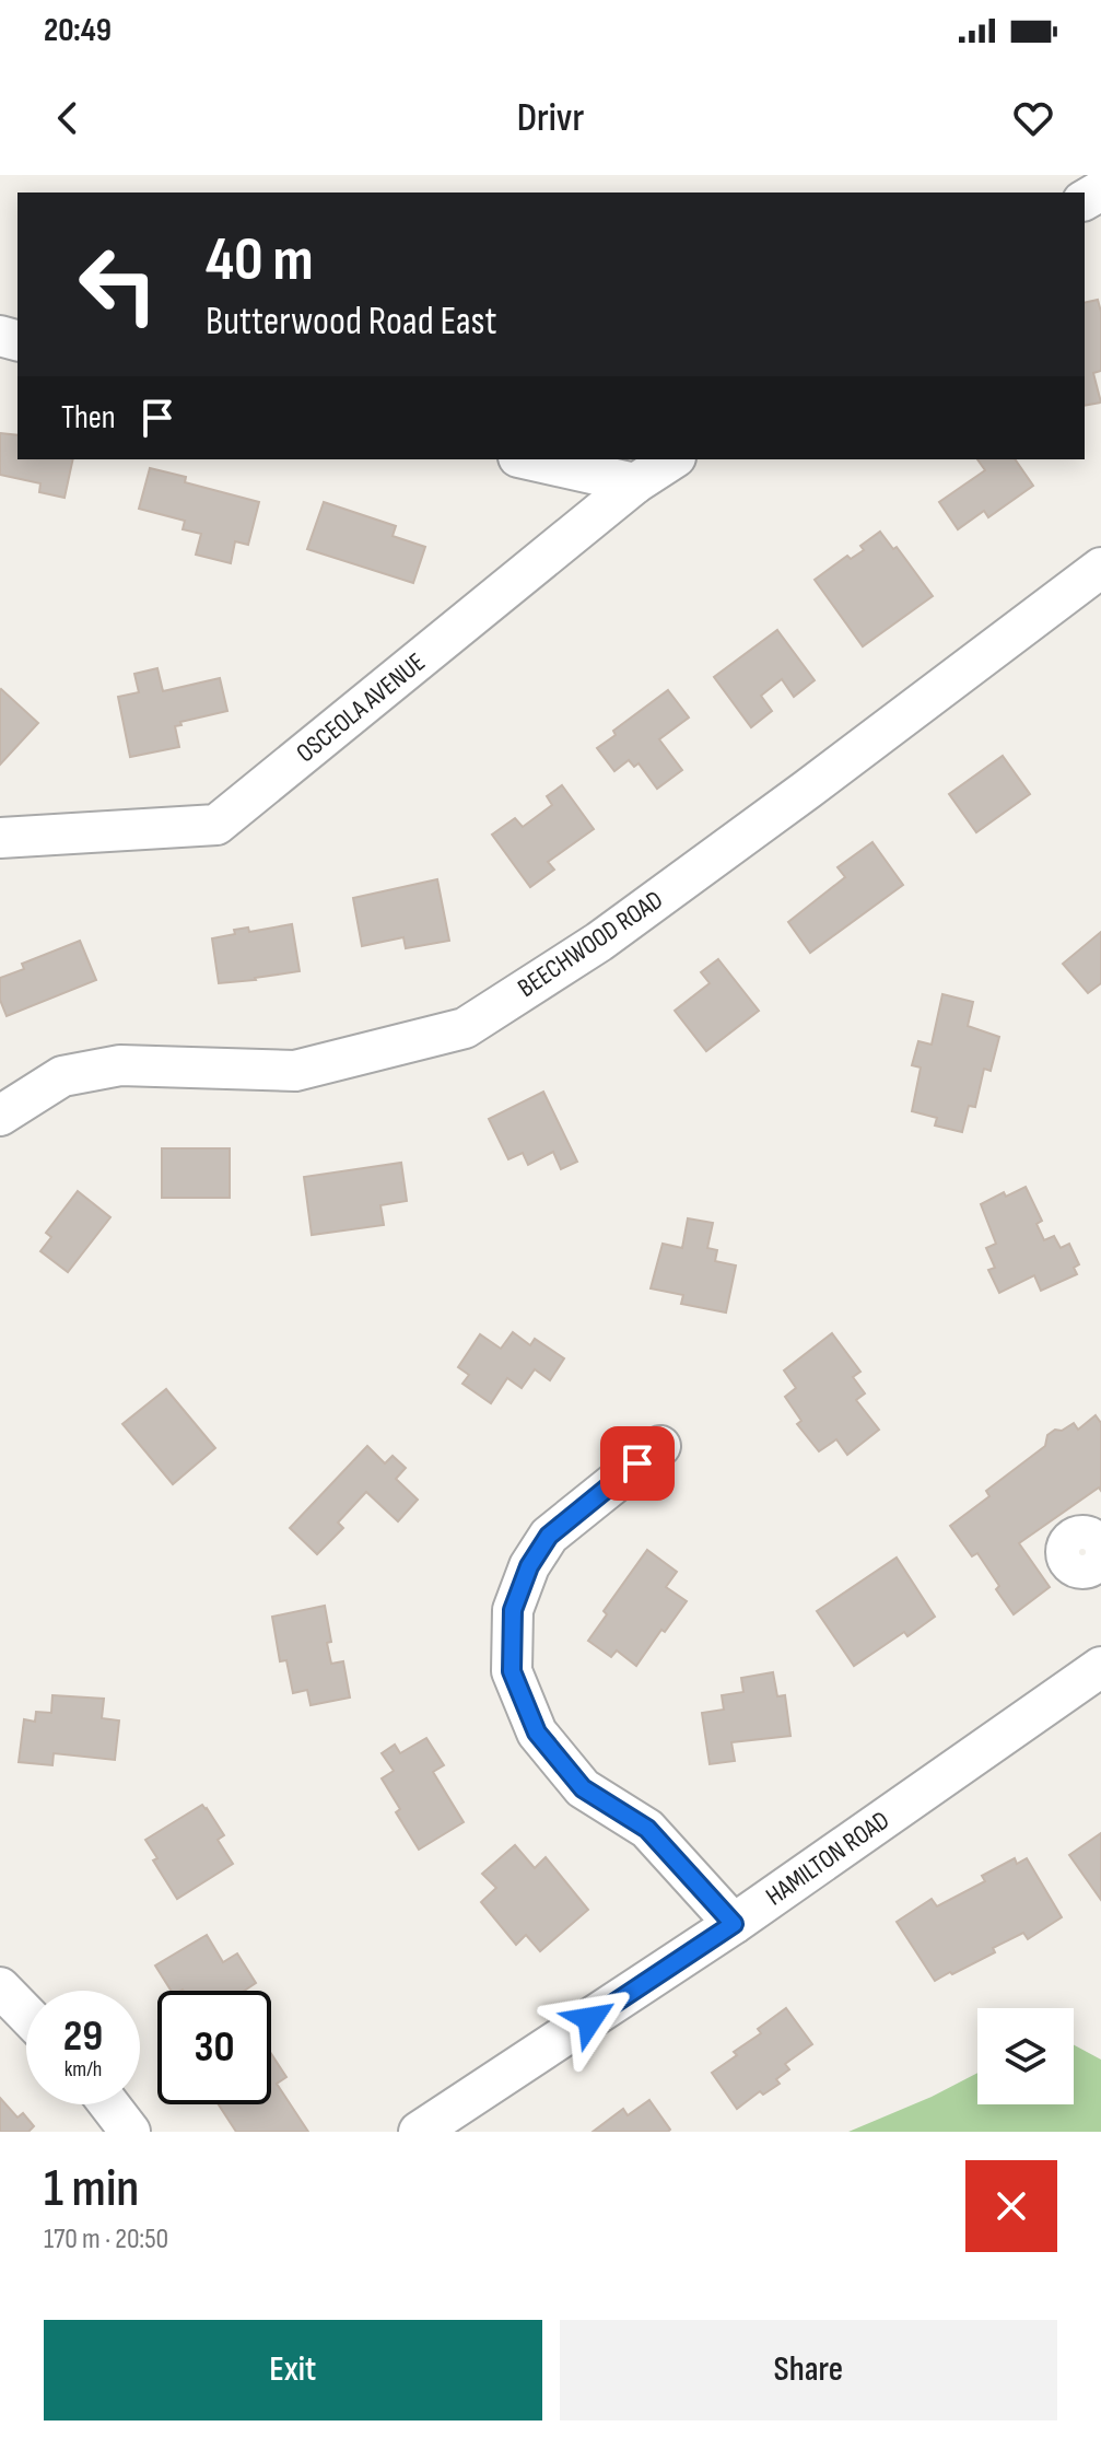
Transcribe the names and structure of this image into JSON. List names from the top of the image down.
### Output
{
  "streets": {
    "street": ["OSCEOLA AVENUE", "BEECHWOOD ROAD", "HAMILTON ROAD"]
  },
  "page": {
    "status": "20:49",
    "header": "Drivr",
    "turn": ["40 m", "Butterwood Road East"],
    "then": "Then",
    "speed": "29 km/h",
    "limit": "30",
    "heading": ["1 min", "170 m · 20:50"],
    "buttons": ["Exit", "Share"]
  }
}
